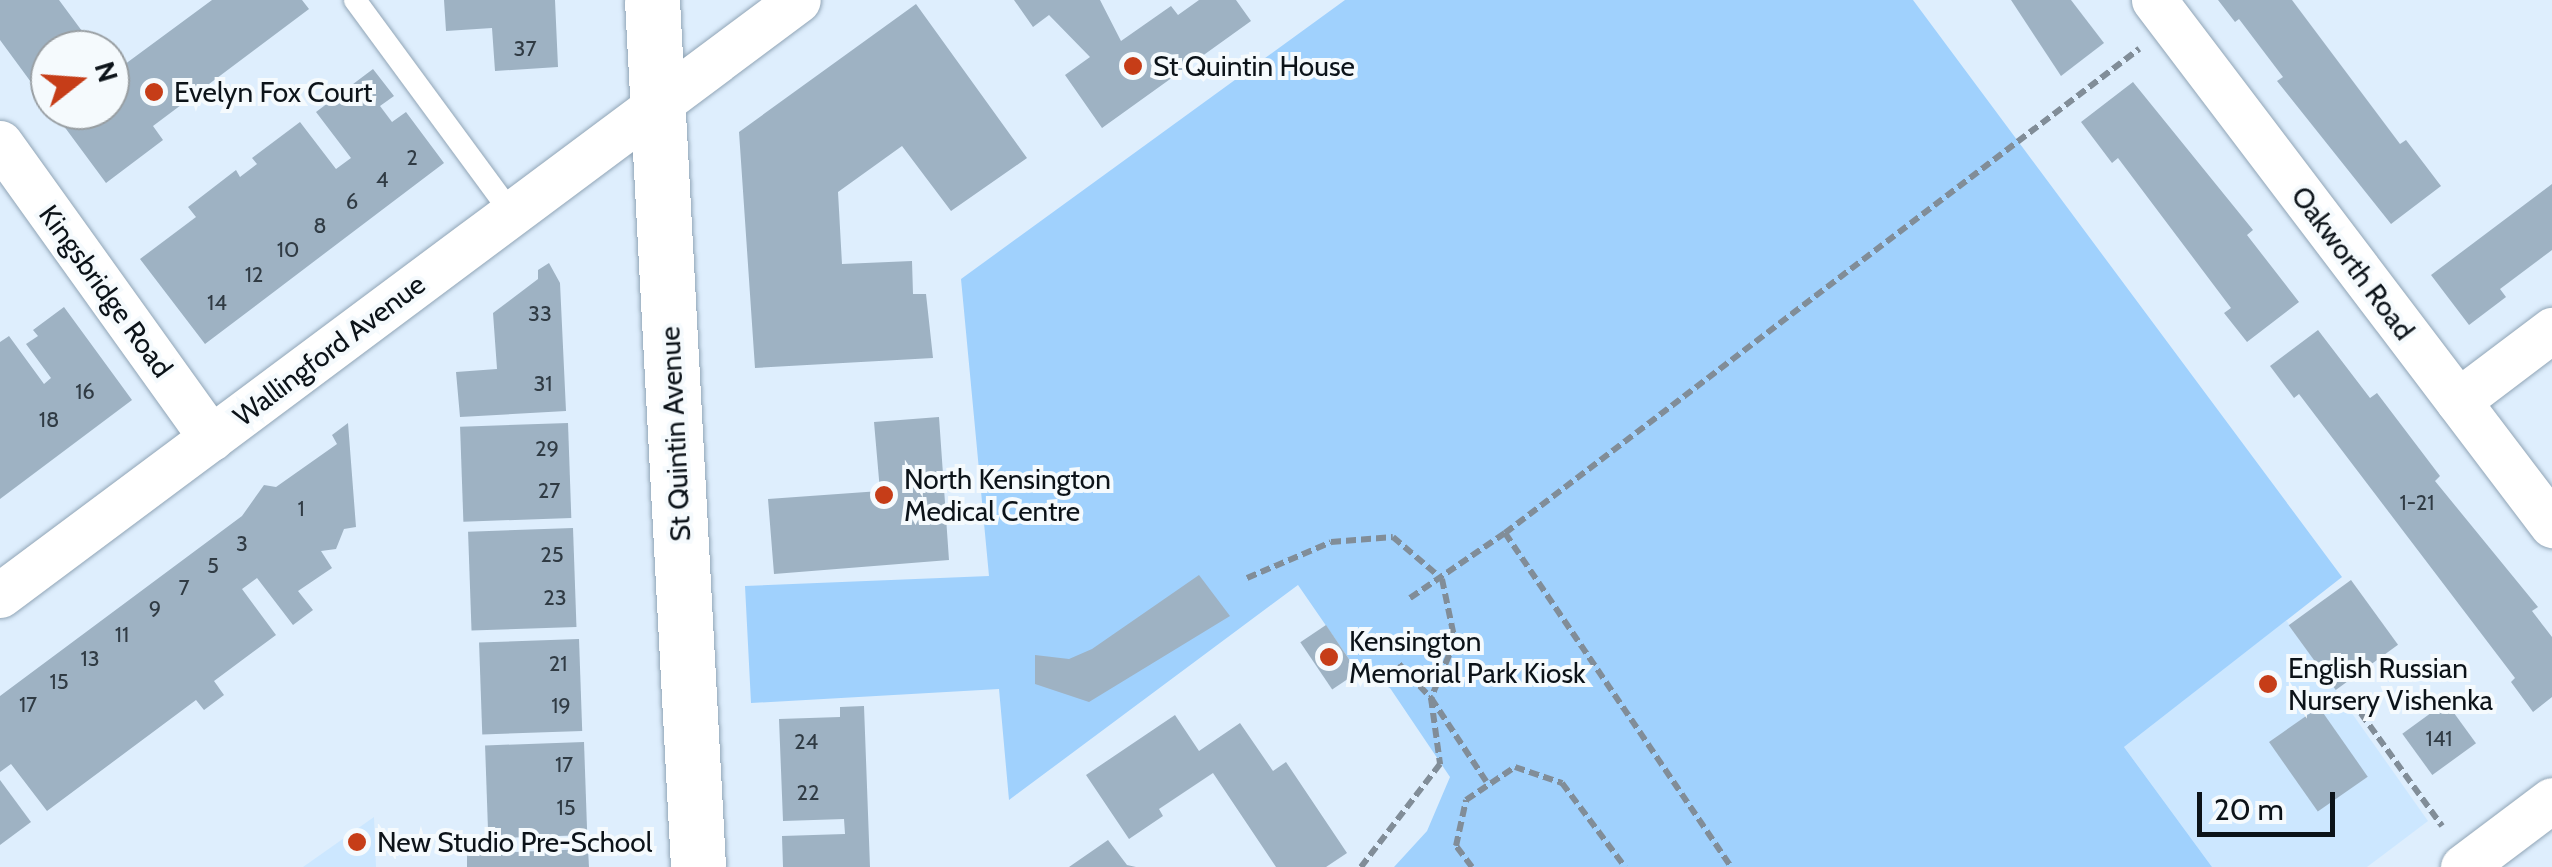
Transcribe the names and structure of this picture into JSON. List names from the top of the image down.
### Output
{
  "streets": {
    "main road": ["St Quintin Avenue"],
    "street": ["Oakworth Road", "Kingsbridge Road", "Wallingford Avenue"]
  },
  "crossings": [
    ["Kingsbridge Road", "Wallingford Avenue"],
    ["Wallingford Avenue", "St Quintin Avenue"]
  ],
  "places": [
    "St Quintin House",
    "Evelyn Fox Court",
    "North Kensington Medical Centre",
    "Kensington Memorial Park Kiosk",
    "English Russian Nursery Vishenka",
    "New Studio Pre-School"
  ],
  "house_numbers": [
    "37",
    "2",
    "4",
    "6",
    "8",
    "10",
    "12",
    "14",
    "33",
    "31",
    "16",
    "18",
    "29",
    "27",
    "1-21",
    "1",
    "3",
    "25",
    "5",
    "7",
    "23",
    "9",
    "11",
    "13",
    "21",
    "15",
    "17",
    "19",
    "141",
    "24",
    "17",
    "22",
    "15"
  ],
  "scale_bar": "20 m",
  "north": "right"
}
